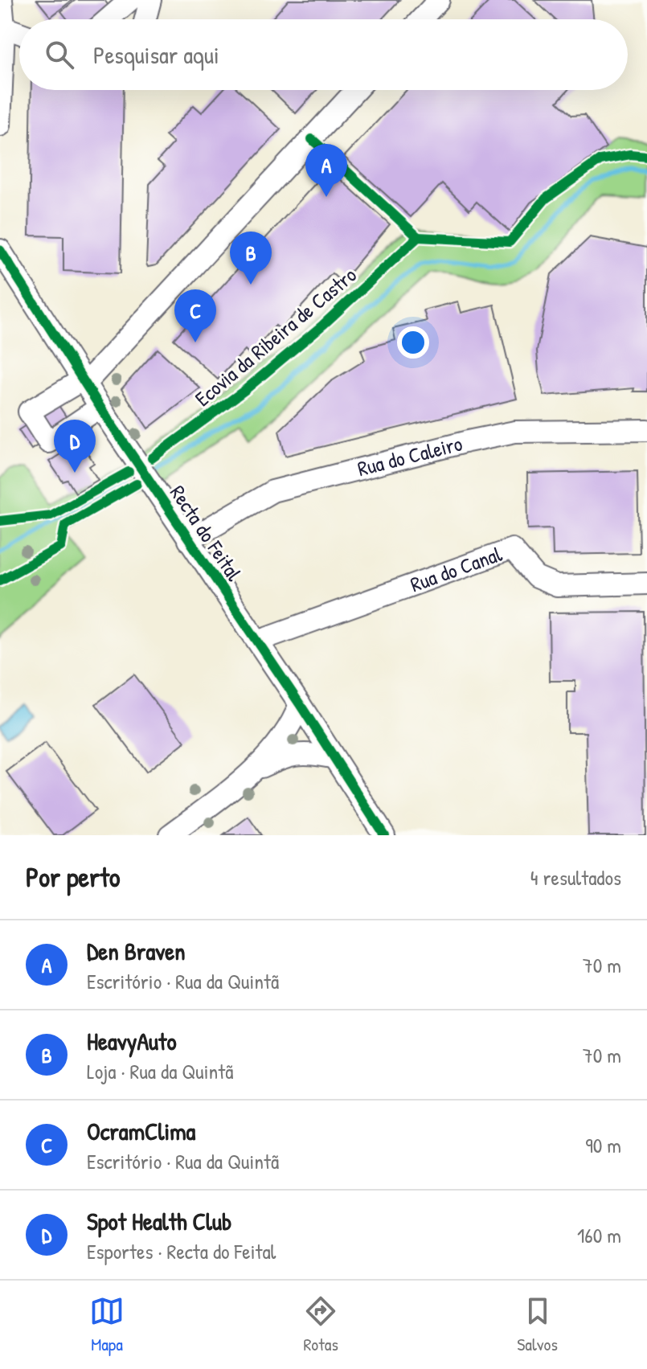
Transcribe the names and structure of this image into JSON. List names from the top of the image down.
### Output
{
  "streets": {
    "street": ["Rua do Caleiro", "Recta do Feital", "Rua do Canal"],
    "cycle path": ["Ecovia da Ribeira de Castro"]
  },
  "crossings": [
    ["Rua do Caleiro", "Recta do Feital"],
    ["Recta do Feital", "Rua do Canal"]
  ],
  "page": {
    "search": "Pesquisar aqui",
    "pins": [
      "A",
      "B",
      "C",
      "D"
    ],
    "heading": ["Por perto", "4 resultados"],
    "list": [
      {
        "mark": "A",
        "name": "Den Braven",
        "note": "Escritório · Rua da Quintã",
        "value": "70 m"
      },
      {
        "mark": "B",
        "name": "HeavyAuto",
        "note": "Loja · Rua da Quintã",
        "value": "70 m"
      },
      {
        "mark": "C",
        "name": "OcramClima",
        "note": "Escritório · Rua da Quintã",
        "value": "90 m"
      },
      {
        "mark": "D",
        "name": "Spot Health Club",
        "note": "Esportes · Recta do Feital",
        "value": "160 m"
      }
    ],
    "nav": ["Mapa", "Rotas", "Salvos"]
  }
}
